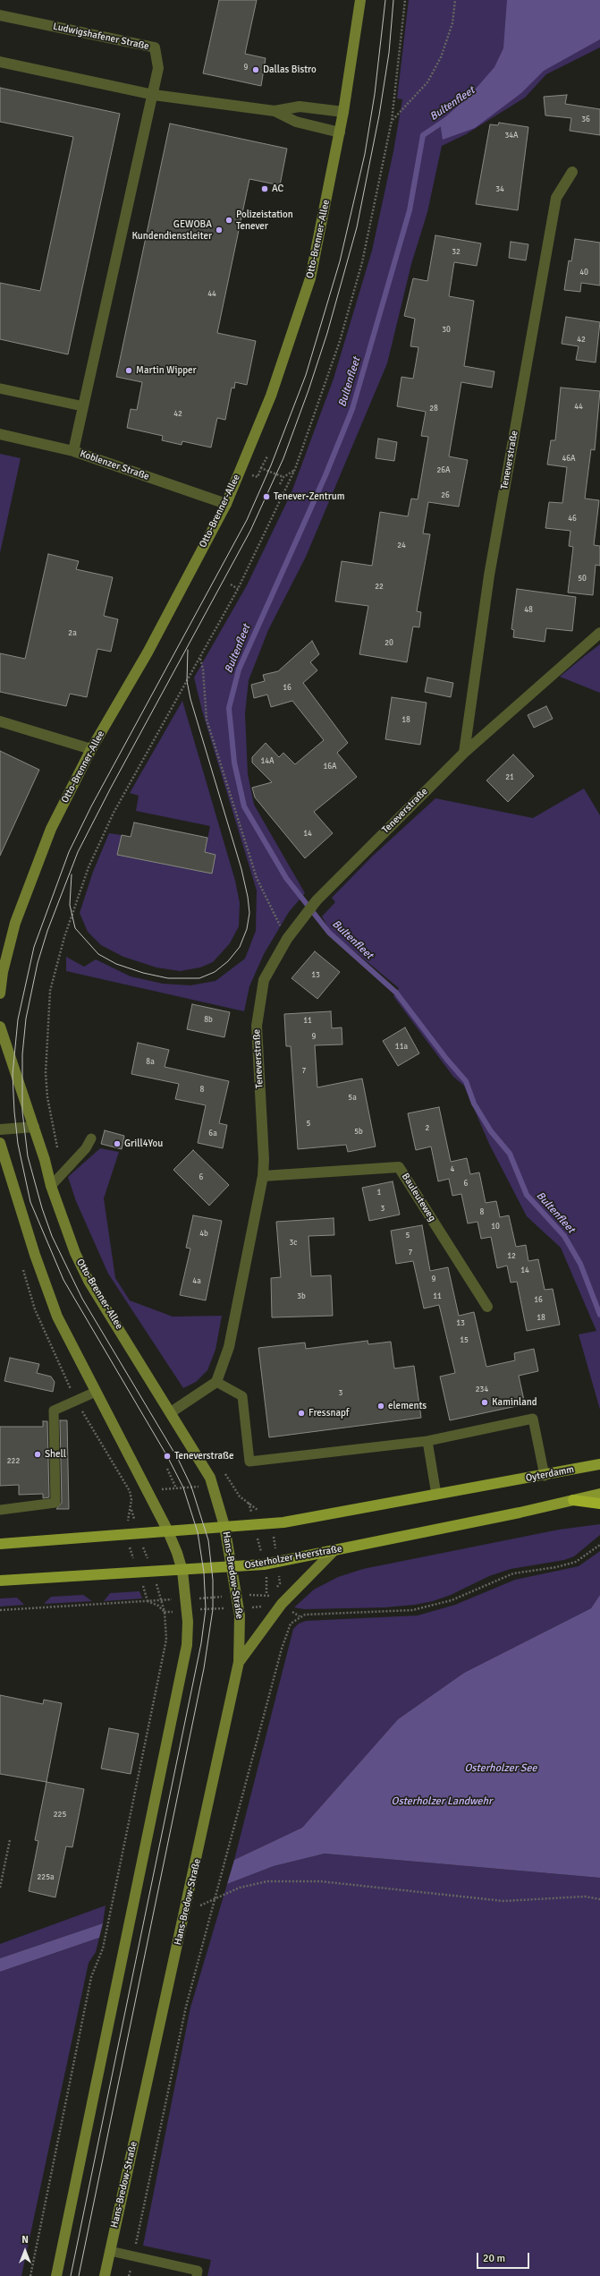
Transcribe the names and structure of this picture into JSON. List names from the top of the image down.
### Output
{
  "streets": {
    "main road": ["Oyterdamm", "Osterholzer Heerstraße"],
    "street": [
      "Ludwigshafener Straße",
      "Otto-Brenner-Allee",
      "Teneverstraße",
      "Koblenzer Straße",
      "Bauleuteweg",
      "Hans-Bredow-Straße"
    ]
  },
  "crossings": [
    ["Otto-Brenner-Allee", "Koblenzer Straße"],
    ["Otto-Brenner-Allee", "Hans-Bredow-Straße"],
    ["Teneverstraße", "Bauleuteweg"],
    ["Osterholzer Heerstraße", "Hans-Bredow-Straße"]
  ],
  "water": ["Bultenfleet", "Osterholzer See", "Osterholzer Landwehr"],
  "places": [
    "Dallas Bistro",
    "AC",
    "Polizeistation Tenever",
    "GEWOBA Kundendienstleiter",
    "Martin Wipper",
    "Tenever-Zentrum",
    "Grill4You",
    "Kaminland",
    "elements",
    "Fressnapf",
    "Shell",
    "Teneverstraße"
  ],
  "house_numbers": [
    "9",
    "36",
    "34A",
    "34",
    "32",
    "40",
    "44",
    "30",
    "42",
    "44",
    "28",
    "42",
    "46A",
    "26A",
    "26",
    "46",
    "24",
    "50",
    "22",
    "48",
    "2a",
    "20",
    "16",
    "18",
    "14A",
    "16A",
    "21",
    "14",
    "13",
    "8b",
    "11",
    "9",
    "11a",
    "8a",
    "7",
    "8",
    "5a",
    "5",
    "2",
    "5b",
    "6a",
    "4",
    "6",
    "6",
    "1",
    "3",
    "8",
    "10",
    "4b",
    "5",
    "3c",
    "7",
    "12",
    "14",
    "9",
    "4a",
    "3b",
    "11",
    "16",
    "18",
    "13",
    "15",
    "234",
    "3",
    "222",
    "225",
    "225a"
  ],
  "scale_bar": "20 m",
  "north": "top"
}
